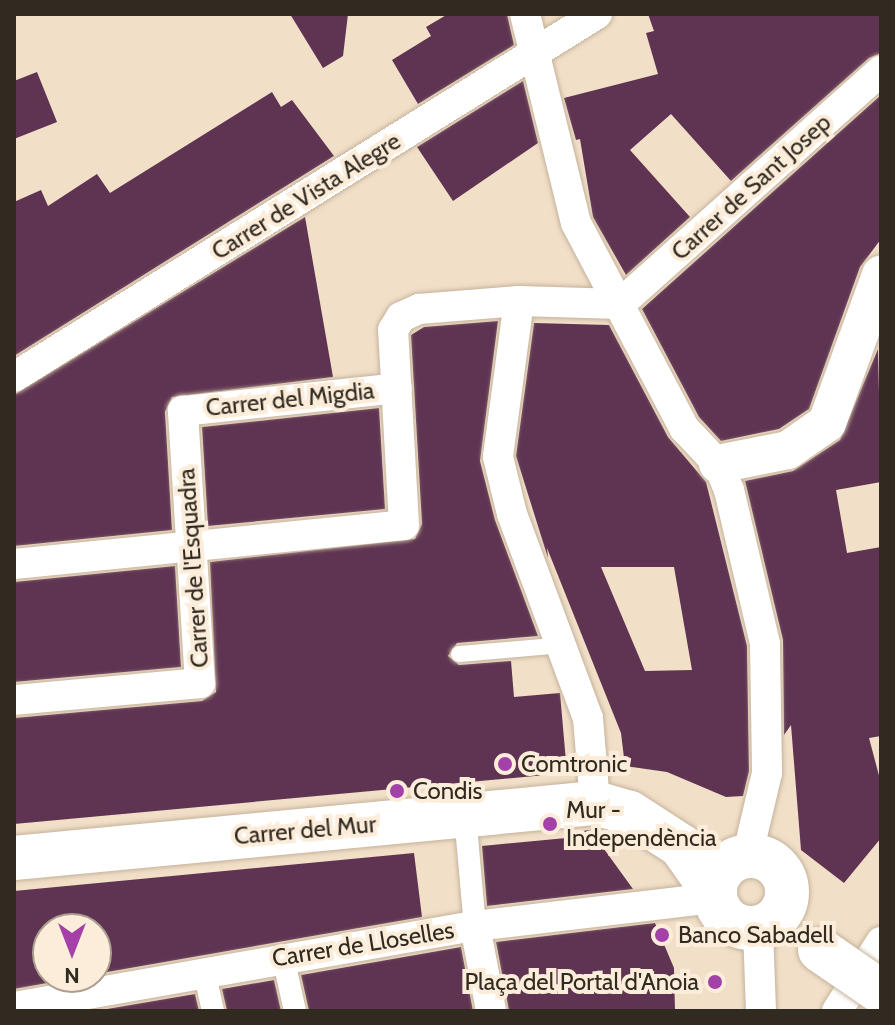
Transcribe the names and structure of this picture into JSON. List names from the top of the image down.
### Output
{
  "streets": {
    "main road": ["Carrer del Mur"],
    "street": [
      "Carrer de Sant Josep",
      "Carrer de Vista Alegre",
      "Carrer del Migdia",
      "Carrer de l'Esquadra",
      "Carrer de Lloselles"
    ]
  },
  "crossings": [
    ["Carrer del Migdia", "Carrer de l'Esquadra"],
    ["Carrer del Mur", "Carrer de Lloselles"]
  ],
  "places": [
    "Comtronic",
    "Condis",
    "Mur - Independència",
    "Banco Sabadell",
    "Plaça del Portal d'Anoia"
  ],
  "north": "bottom"
}
